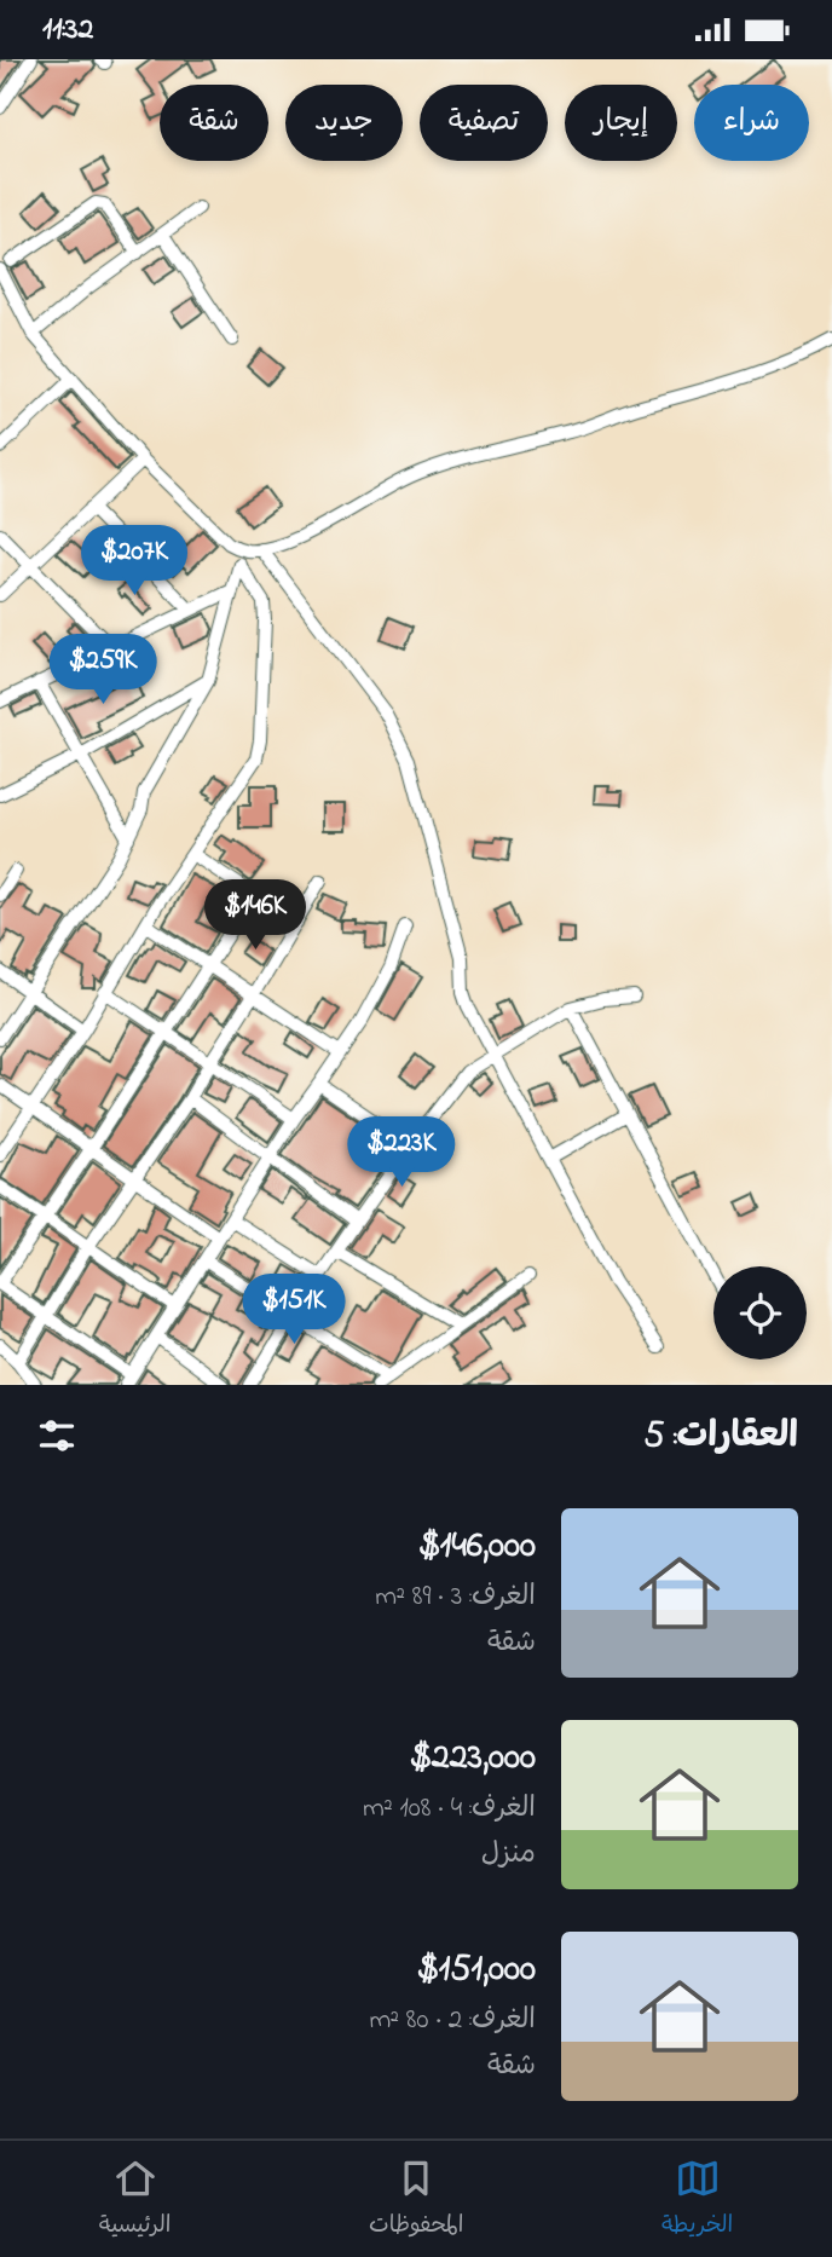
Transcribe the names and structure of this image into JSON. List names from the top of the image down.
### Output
{
  "page": {
    "status": "11:32",
    "chip": [
      "شراء",
      "إيجار",
      "تصفية",
      "جديد",
      "شقة"
    ],
    "price": [
      "$207K",
      "$259K",
      "$146K",
      "$223K",
      "$151K"
    ],
    "heading": "العقارات: 5",
    "list": [
      {
        "name": "$146,000",
        "note": "الغرف: 3 · 89 m² · شقة"
      },
      {
        "name": "$223,000",
        "note": "الغرف: 4 · 108 m² · منزل"
      },
      {
        "name": "$151,000",
        "note": "الغرف: 2 · 80 m² · شقة"
      }
    ],
    "tabs": ["الخريطة", "المحفوظات", "الرئيسية"]
  }
}
